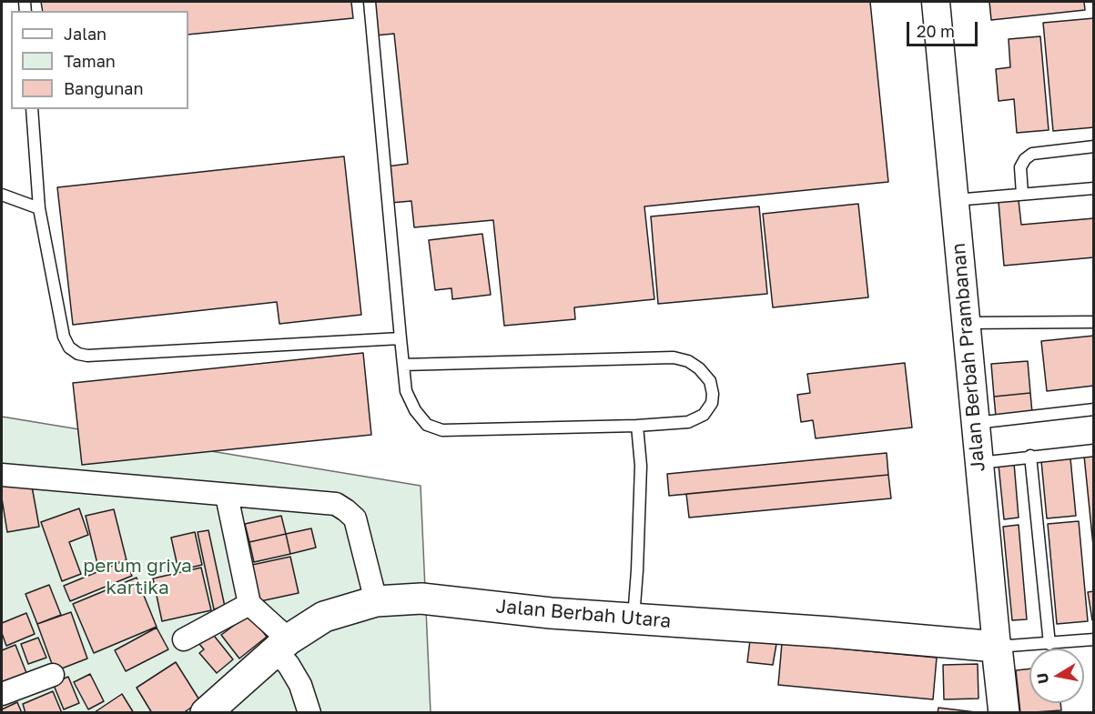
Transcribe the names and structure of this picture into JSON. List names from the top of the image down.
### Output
{
  "streets": {
    "main road": ["Jalan Berbah Prambanan", "Jalan Berbah Utara"]
  },
  "crossings": [
    ["Jalan Berbah Prambanan", "Jalan Berbah Utara"]
  ],
  "parks": ["perum griya kartika"],
  "legend": ["Jalan", "Taman", "Bangunan"],
  "scale_bar": "20 m",
  "north": "left"
}
